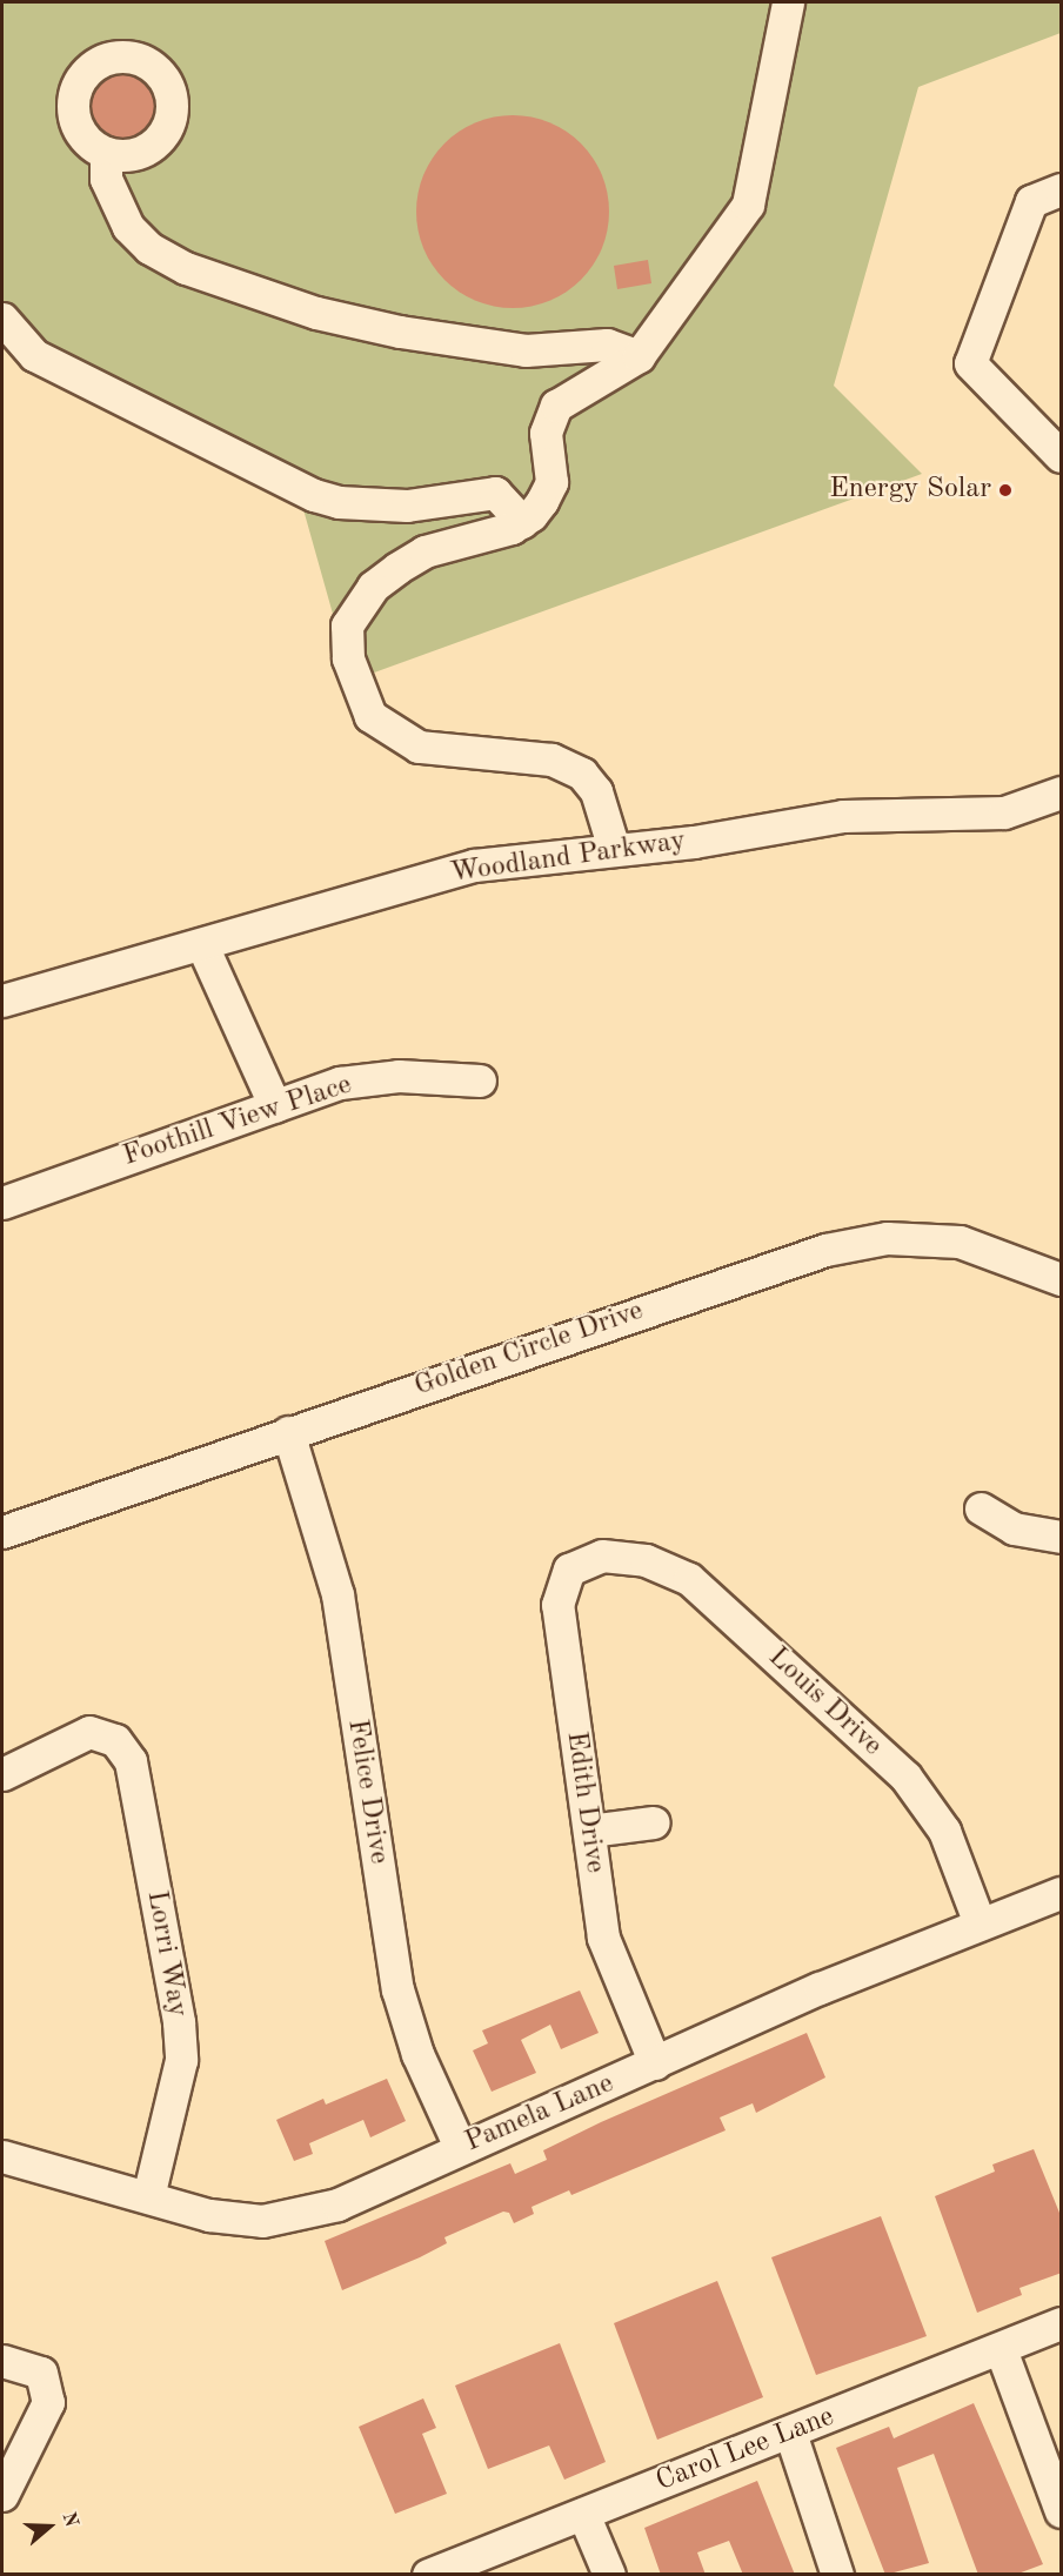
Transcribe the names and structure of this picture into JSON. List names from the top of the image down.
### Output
{
  "streets": {
    "street": [
      "Woodland Parkway",
      "Foothill View Place",
      "Golden Circle Drive",
      "Louis Drive",
      "Felice Drive",
      "Edith Drive",
      "Lorri Way",
      "Pamela Lane",
      "Carol Lee Lane"
    ]
  },
  "crossings": [
    ["Golden Circle Drive", "Felice Drive"],
    ["Louis Drive", "Edith Drive"],
    ["Louis Drive", "Pamela Lane"],
    ["Felice Drive", "Pamela Lane"],
    ["Edith Drive", "Pamela Lane"],
    ["Lorri Way", "Pamela Lane"]
  ],
  "places": ["Energy Solar"],
  "north": "right"
}
